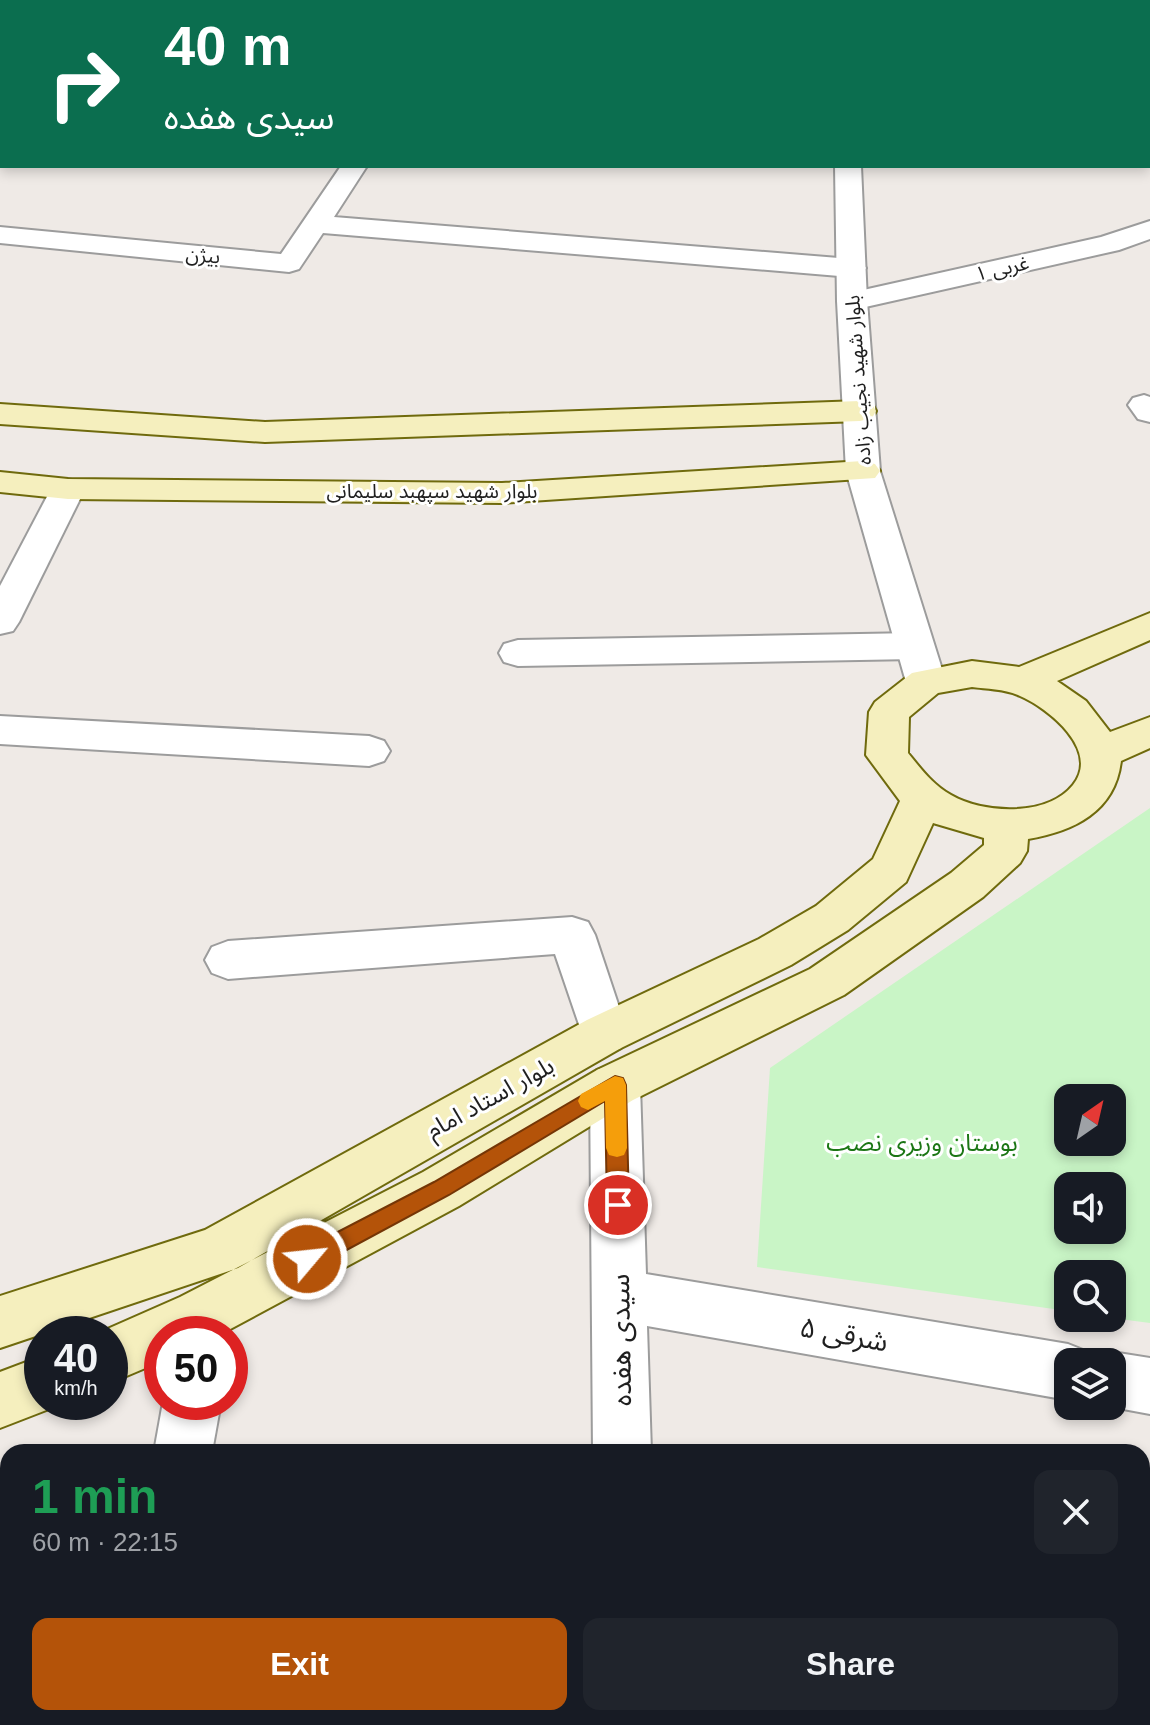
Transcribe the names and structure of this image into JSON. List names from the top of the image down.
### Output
{
  "streets": {
    "main road": ["بلوار شهید سپهبد سلیمانی", "بلوار استاد امام"],
    "street": [
      "بیژن",
      "غربی ۱",
      "بلوار شهید نجیب زاده",
      "شرقی ۵",
      "سیدی هفده"
    ]
  },
  "crossings": [
    ["غربی ۱", "بلوار شهید نجیب زاده"],
    ["بلوار شهید نجیب زاده", "بلوار شهید سپهبد سلیمانی"],
    ["بلوار شهید نجیب زاده", "بلوار استاد امام"],
    ["شرقی ۵", "سیدی هفده"]
  ],
  "parks": ["بوستان وزیری نصب"],
  "north": "top right",
  "page": {
    "turn": ["40 m", "سیدی هفده"],
    "speed": "40 km/h",
    "limit": "50",
    "heading": ["1 min", "60 m · 22:15"],
    "buttons": ["Exit", "Share"]
  }
}
